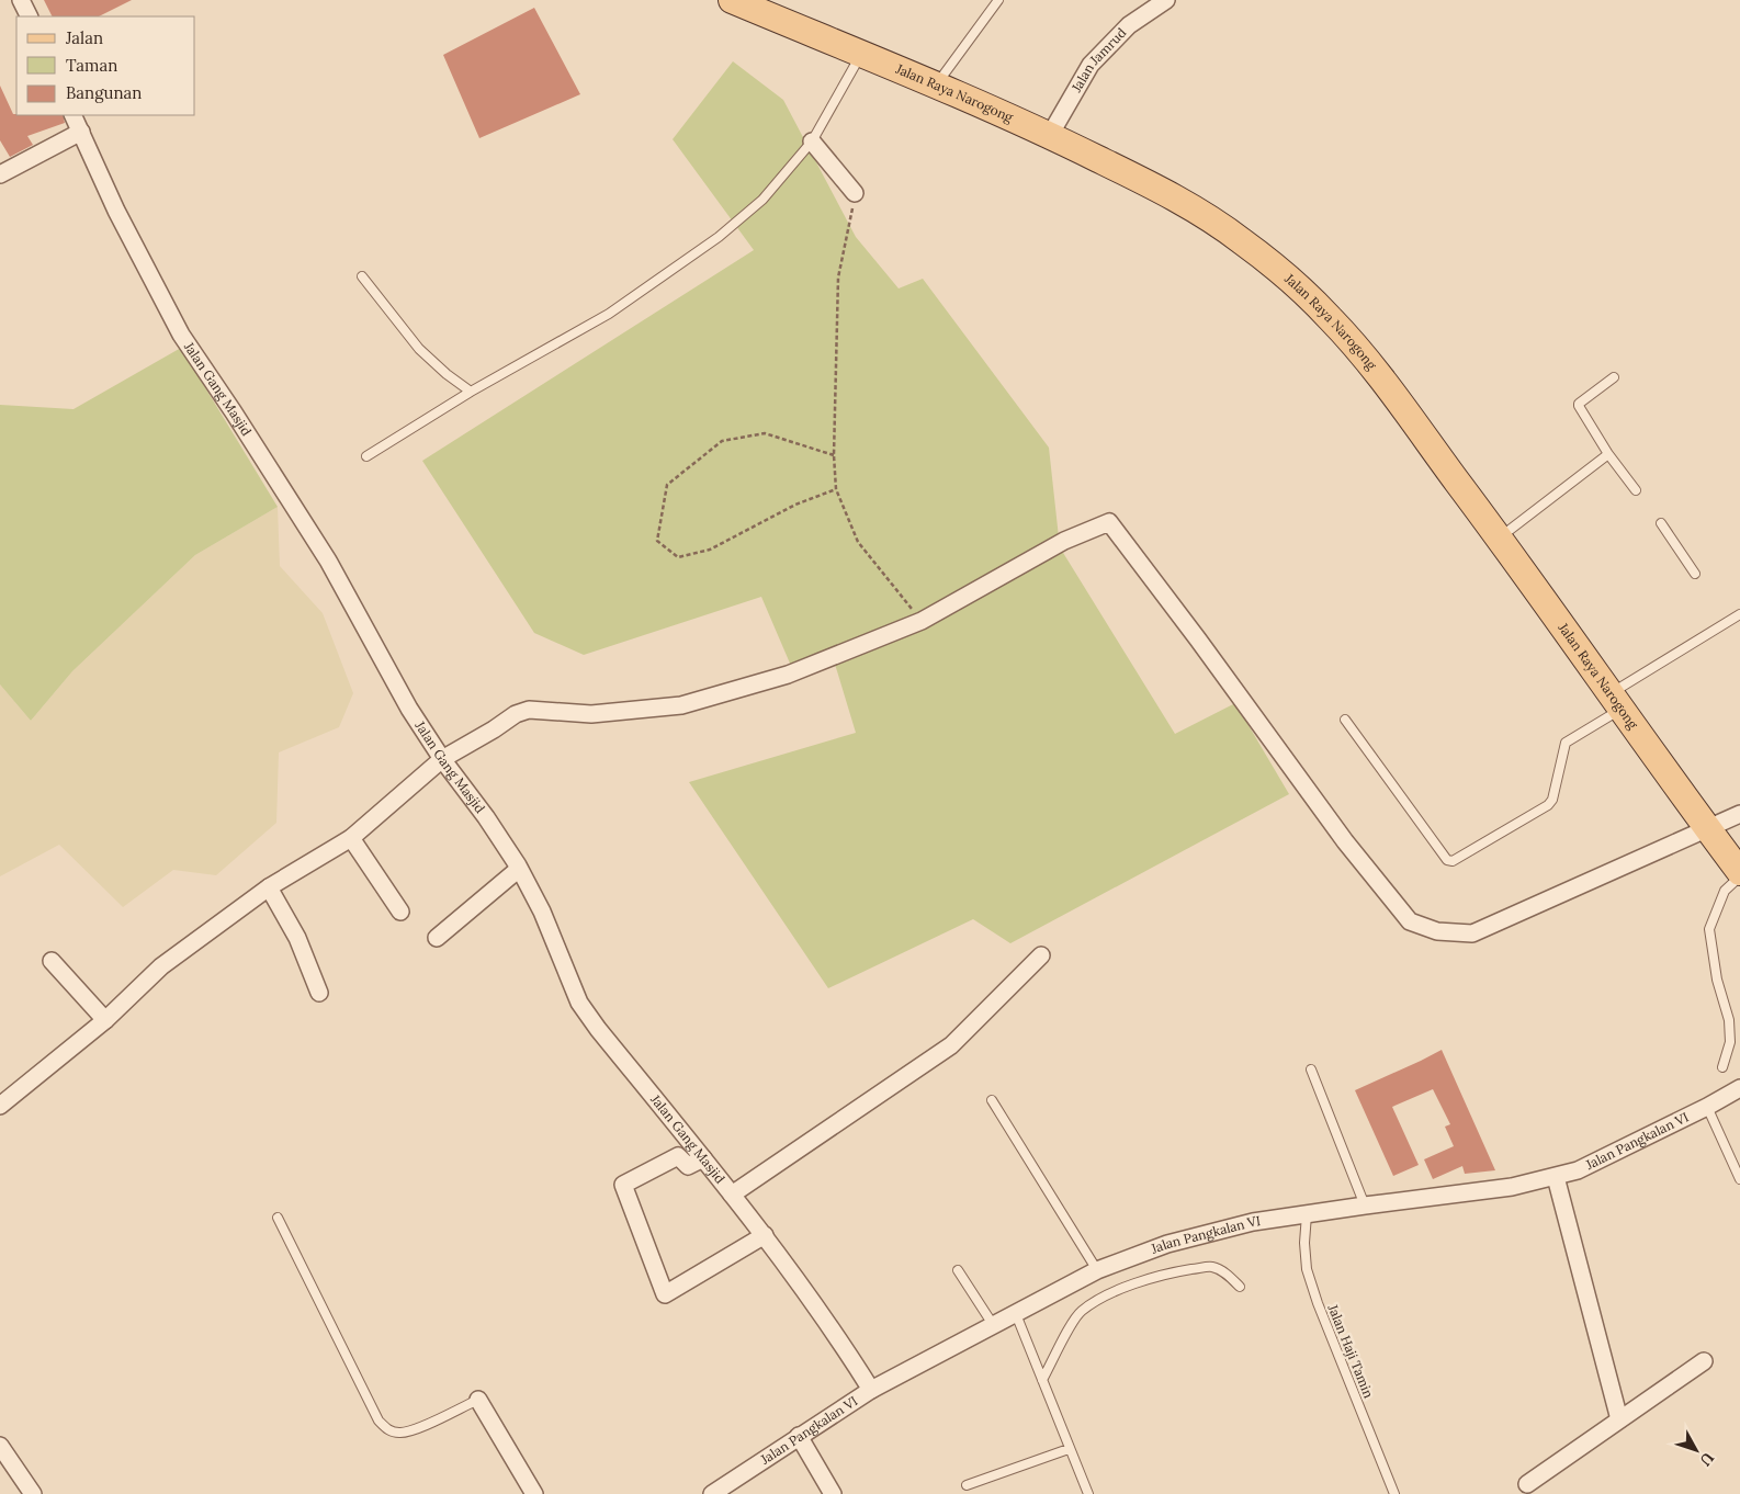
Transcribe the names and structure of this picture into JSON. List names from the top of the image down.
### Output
{
  "streets": {
    "main road": ["Jalan Raya Narogong"],
    "street": ["Jalan Jamrud", "Jalan Gang Masjid", "Jalan Pangkalan VI"],
    "lane": ["Jalan Haji Tamin"]
  },
  "crossings": [
    ["Jalan Jamrud", "Jalan Raya Narogong"],
    ["Jalan Gang Masjid", "Jalan Pangkalan VI"],
    ["Jalan Pangkalan VI", "Jalan Haji Tamin"]
  ],
  "legend": ["Jalan", "Taman", "Bangunan"],
  "north": "bottom right"
}
